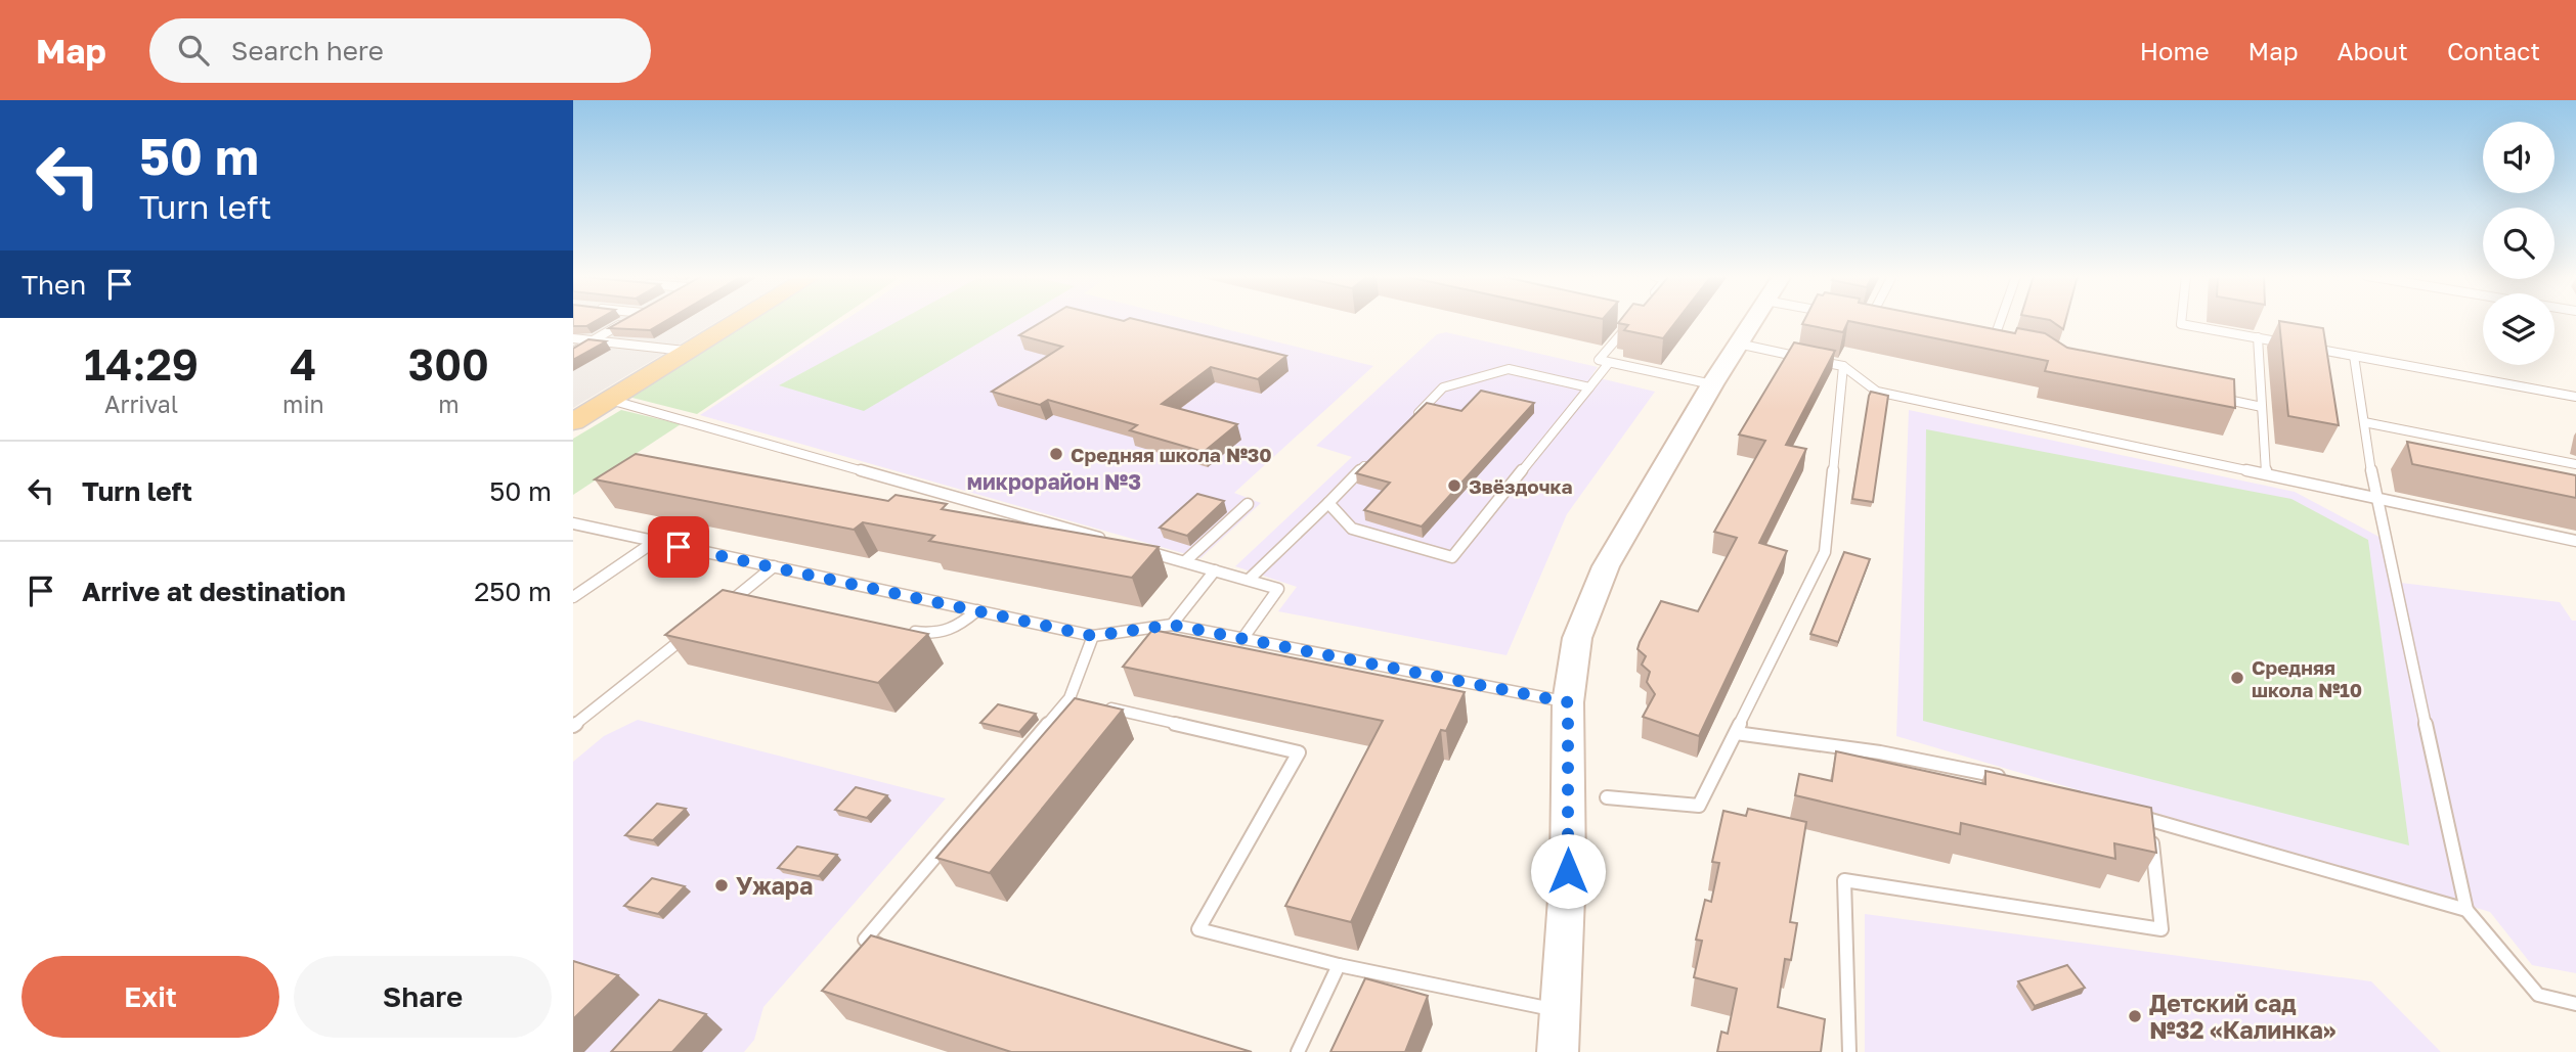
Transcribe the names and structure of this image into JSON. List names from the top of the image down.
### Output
{
  "districts": ["микрорайон №3"],
  "places": [
    "Средняя школа №30",
    "Звёздочка",
    "Средняя школа №10",
    "Ужара",
    "Детский сад №32 «Калинка»"
  ],
  "page": {
    "header": "Map",
    "search": "Search here",
    "nav": [
      "Home",
      "Map",
      "About",
      "Contact"
    ],
    "turn": ["50 m", "Turn left"],
    "then": "Then",
    "eta": [
      "14:29",
      "Arrival",
      "4",
      "min",
      "300",
      "m"
    ],
    "list": [
      {
        "name": "Turn left",
        "value": "50 m"
      },
      {
        "name": "Arrive at destination",
        "value": "250 m"
      }
    ],
    "buttons": ["Exit", "Share"]
  }
}
